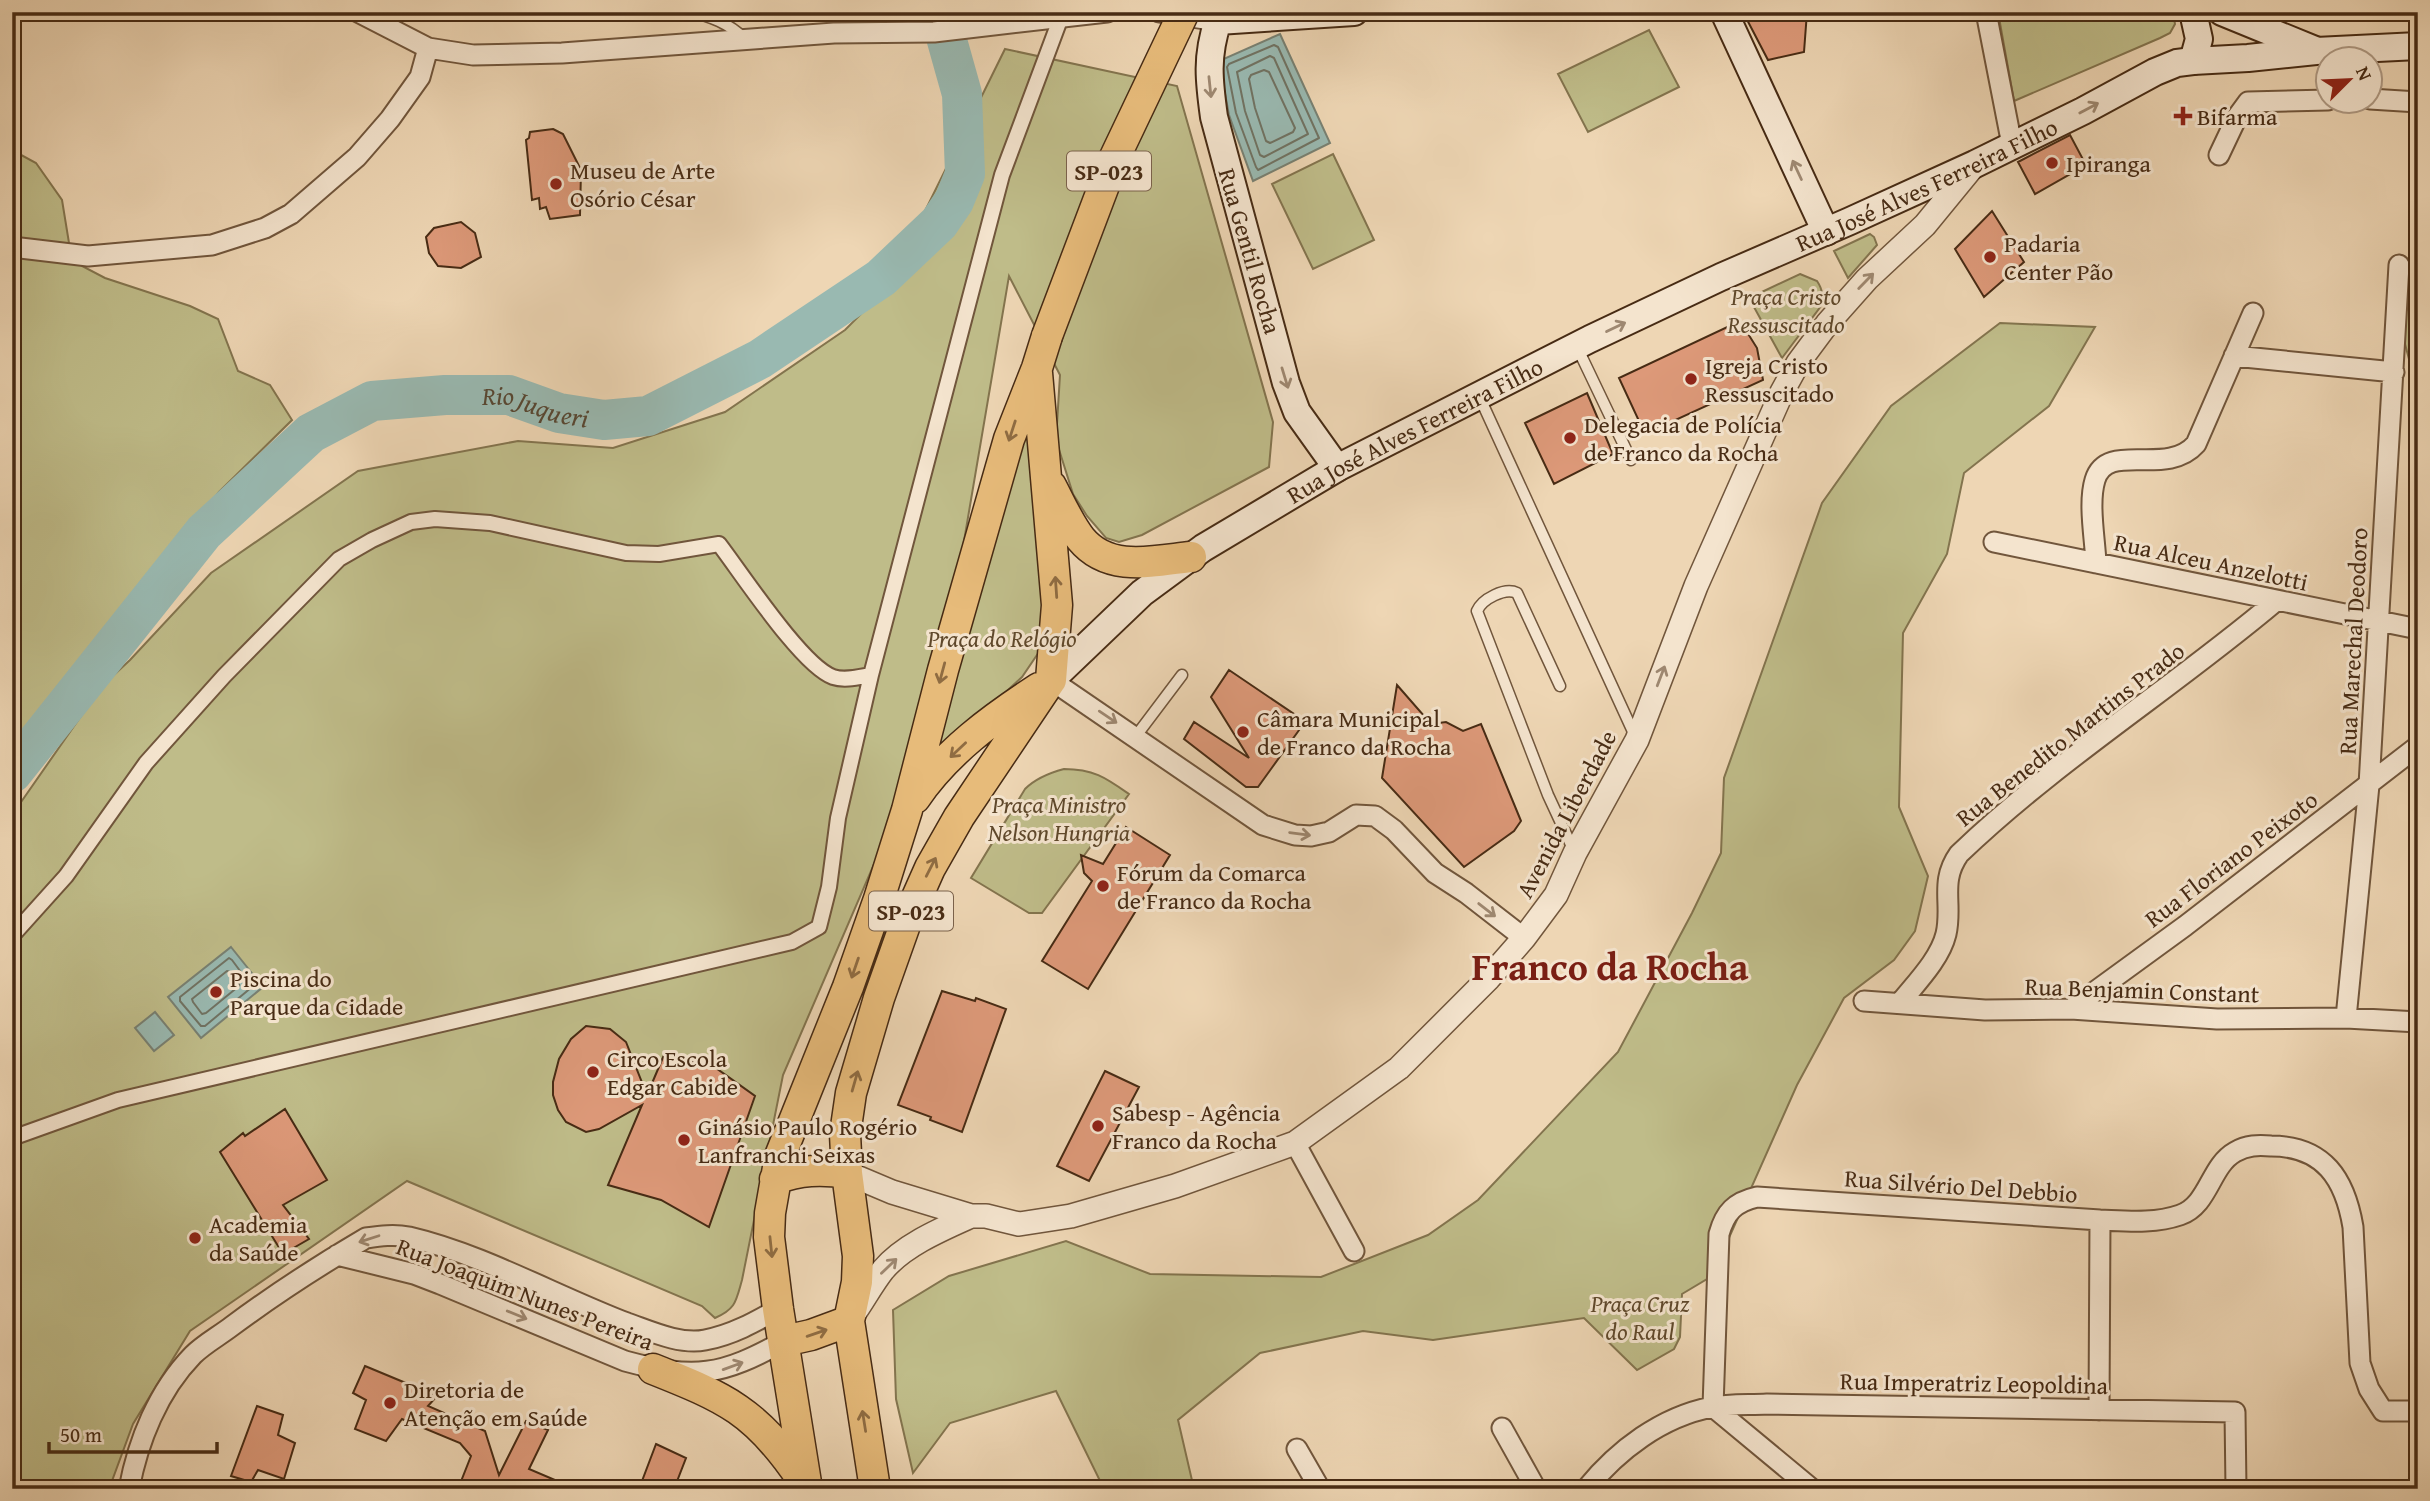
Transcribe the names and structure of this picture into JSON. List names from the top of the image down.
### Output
{
  "streets": {
    "main road": ["SP-023", "Rua José Alves Ferreira Filho", "Rua Gentil Rocha"],
    "street": [
      "Rua Alceu Anzelotti",
      "Rua Marechal Deodoro",
      "Rua Benedito Martins Prado",
      "Avenida Liberdade",
      "Rua Floriano Peixoto",
      "Rua Benjamin Constant",
      "Rua Silvério Del Debbio",
      "Rua Joaquim Nunes Pereira",
      "Rua Imperatriz Leopoldina"
    ]
  },
  "crossings": [
    ["SP-023", "Rua José Alves Ferreira Filho"],
    ["SP-023", "Avenida Liberdade"],
    ["SP-023", "Rua Joaquim Nunes Pereira"],
    ["Rua José Alves Ferreira Filho", "Rua Gentil Rocha"],
    ["Rua José Alves Ferreira Filho", "Avenida Liberdade"],
    ["Rua Alceu Anzelotti", "Rua Marechal Deodoro"],
    ["Rua Alceu Anzelotti", "Rua Benedito Martins Prado"],
    ["Rua Marechal Deodoro", "Rua Floriano Peixoto"],
    ["Rua Marechal Deodoro", "Rua Benjamin Constant"],
    ["Rua Benedito Martins Prado", "Rua Benjamin Constant"],
    ["Rua Floriano Peixoto", "Rua Benjamin Constant"],
    ["Rua Silvério Del Debbio", "Rua Imperatriz Leopoldina"]
  ],
  "one_way": ["Rua Gentil Rocha", "Avenida Liberdade"],
  "districts": ["Franco da Rocha"],
  "water": ["Rio Juqueri"],
  "parks": [
    "Praça Cristo Ressuscitado",
    "Praça do Relógio",
    "Praça Ministro Nelson Hungria",
    "Praça Cruz do Raul"
  ],
  "places": {
    "health": ["Bifarma"],
    "other": [
      "Ipiranga",
      "Museu de Arte Osório César",
      "Padaria Center Pão",
      "Igreja Cristo Ressuscitado",
      "Delegacia de Polícia de Franco da Rocha",
      "Câmara Municipal de Franco da Rocha",
      "Fórum da Comarca de Franco da Rocha",
      "Piscina do Parque da Cidade",
      "Circo Escola Edgar Cabide",
      "Sabesp - Agência Franco da Rocha",
      "Ginásio Paulo Rogério Lanfranchi Seixas",
      "Academia da Saúde",
      "Diretoria de Atenção em Saúde"
    ]
  },
  "scale_bar": "50 m",
  "north": "top right"
}
